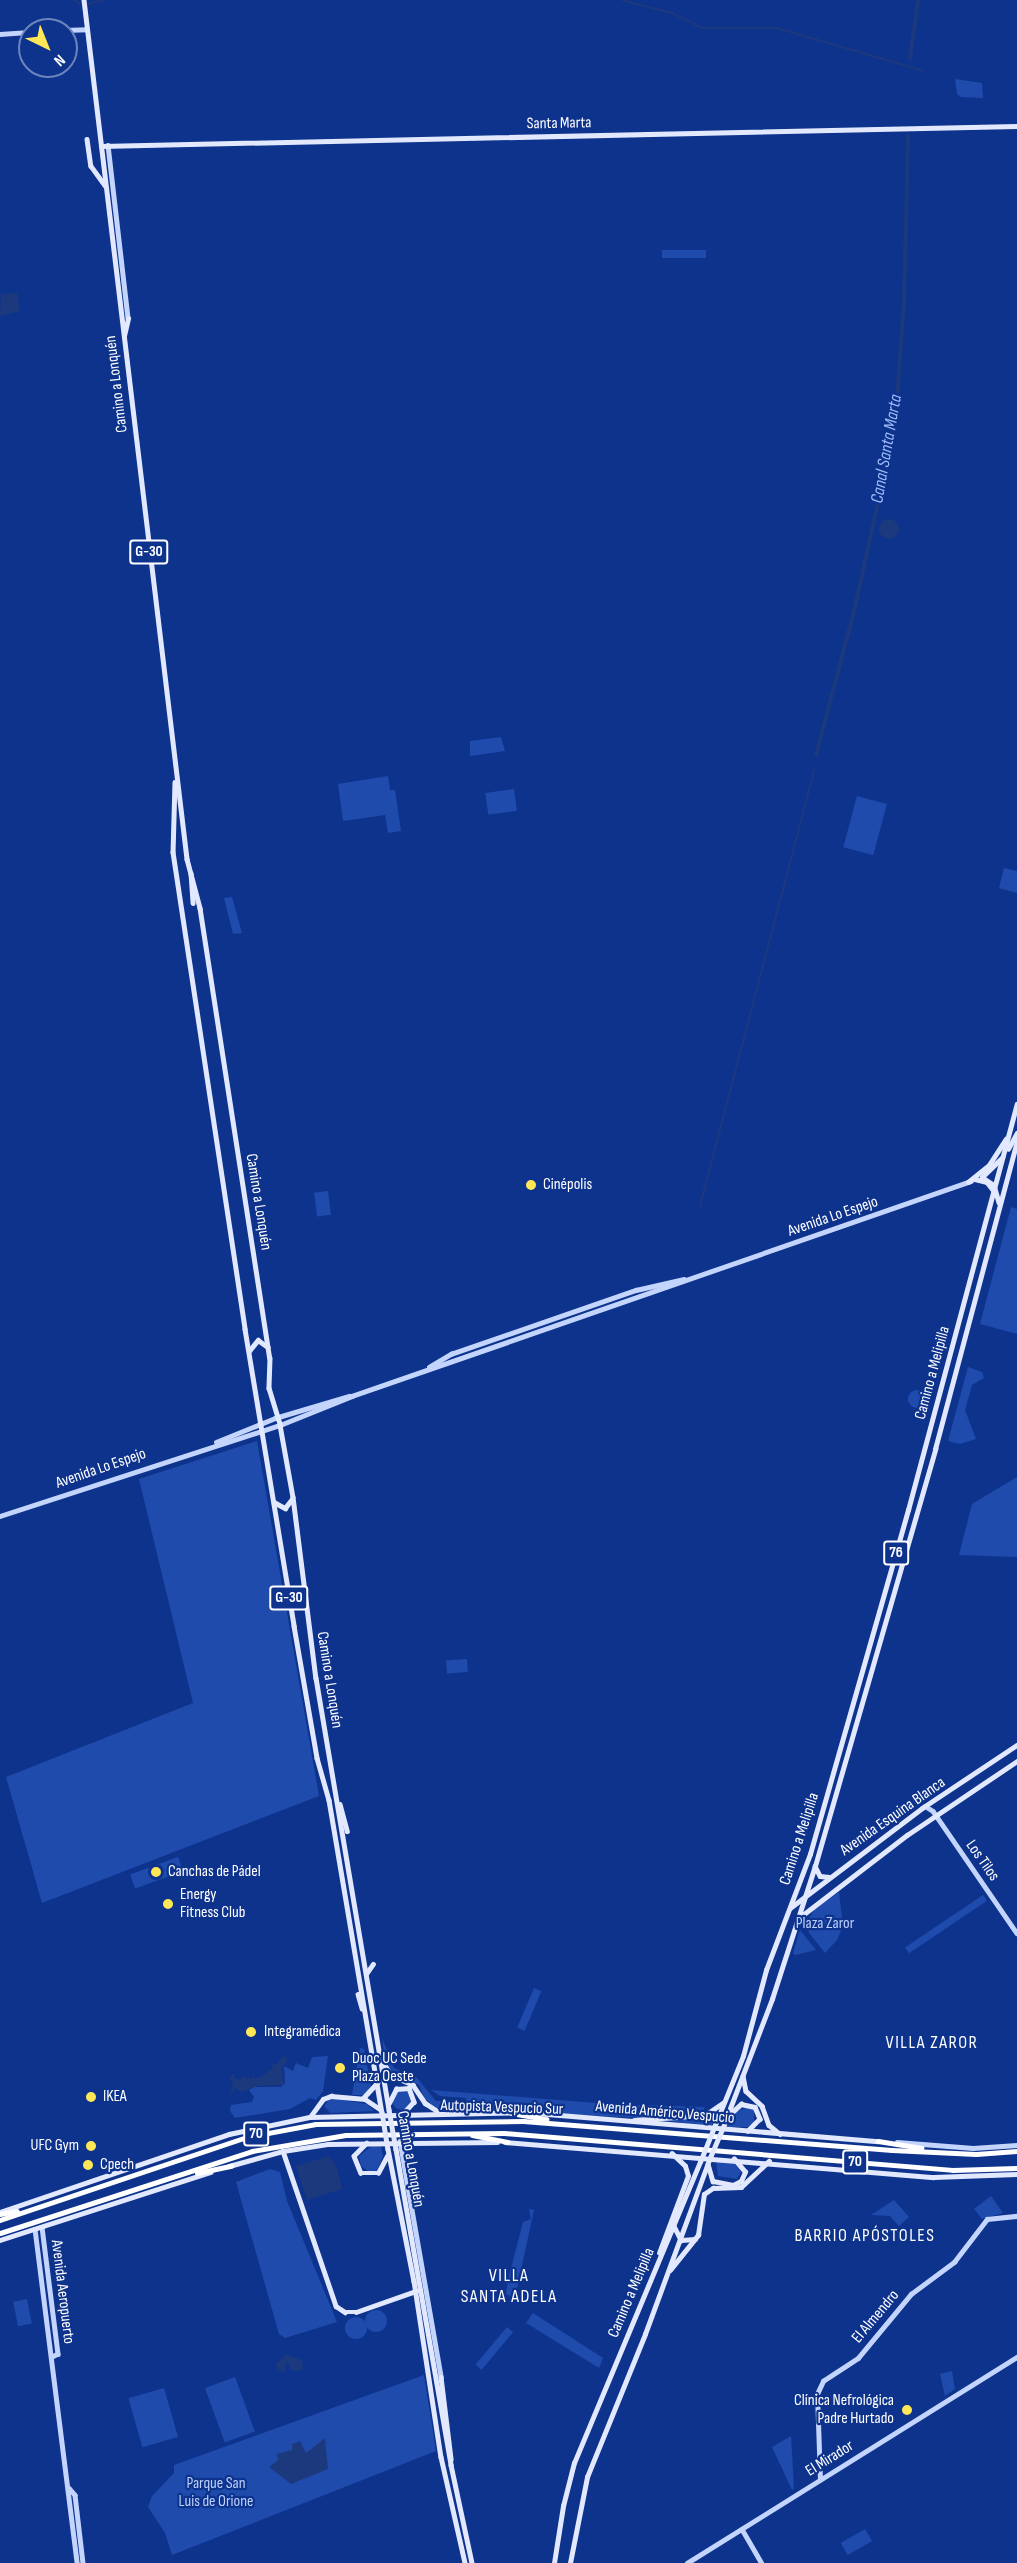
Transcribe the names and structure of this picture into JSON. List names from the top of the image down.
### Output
{
  "streets": {
    "highway": ["Autopista Vespucio Sur", "70"],
    "main road": [
      "Santa Marta",
      "Camino a Lonquén",
      "G-30",
      "Avenida Lo Espejo",
      "Camino a Melipilla",
      "76",
      "Avenida Esquina Blanca",
      "Los Tilos",
      "Avenida Américo Vespucio",
      "Avenida Aeropuerto",
      "El Almendro",
      "El Mirador"
    ]
  },
  "crossings": [
    ["Santa Marta", "Camino a Lonquén"],
    ["Camino a Lonquén", "Avenida Lo Espejo"],
    ["Camino a Melipilla", "Avenida Esquina Blanca"],
    ["Avenida Esquina Blanca", "Los Tilos"],
    ["El Almendro", "El Mirador"]
  ],
  "districts": ["VILLA ZAROR", "BARRIO APÓSTOLES", "VILLA SANTA ADELA"],
  "water": ["Canal Santa Marta"],
  "parks": ["Plaza Zaror", "Parque San Luis de Orione"],
  "places": [
    "Cinépolis",
    "Canchas de Pádel",
    "Energy Fitness Club",
    "Integramédica",
    "Duoc UC Sede Plaza Oeste",
    "IKEA",
    "UFC Gym",
    "Cpech",
    "Clínica Nefrológica Padre Hurtado"
  ],
  "north": "bottom right"
}
